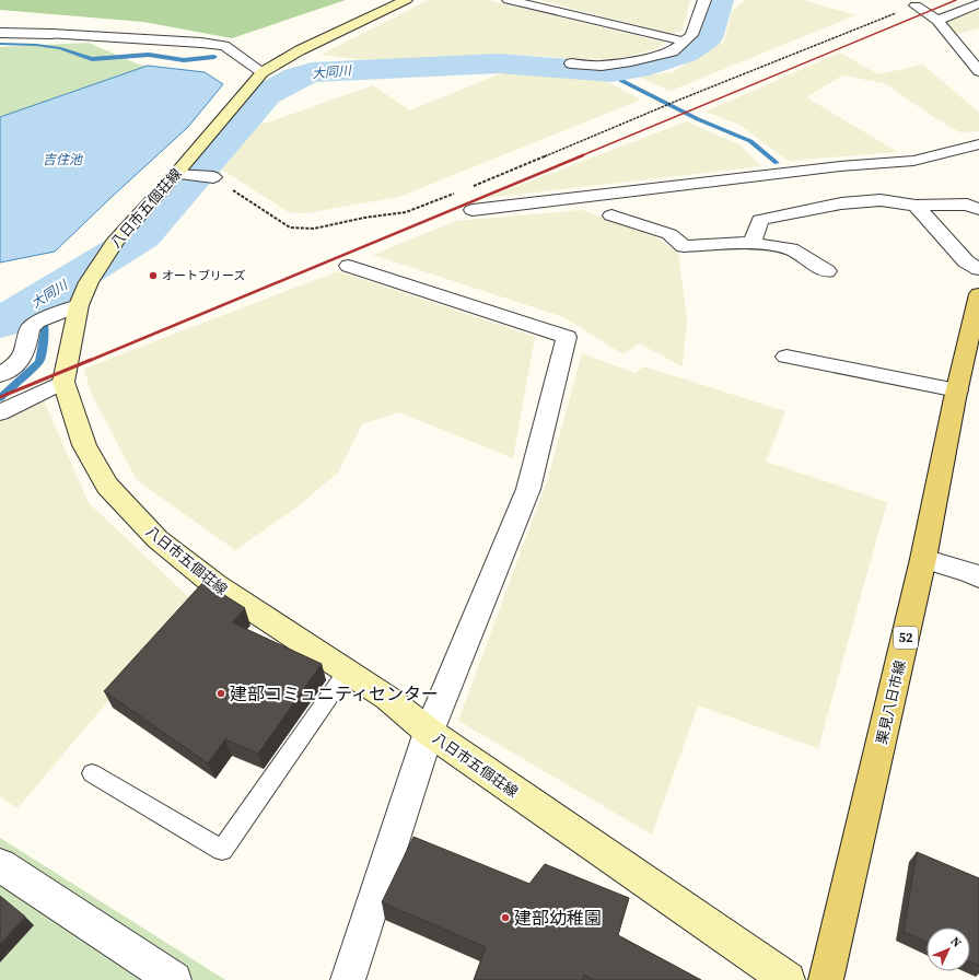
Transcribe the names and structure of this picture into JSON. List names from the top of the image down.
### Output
{
  "streets": {
    "main road": ["八日市五個荘線", "52", "栗見八日市線"]
  },
  "water": ["大同川", "吉住池"],
  "places": ["オートブリーズ", "建部コミュニティセンター", "建部幼稚園"],
  "north": "top right"
}
